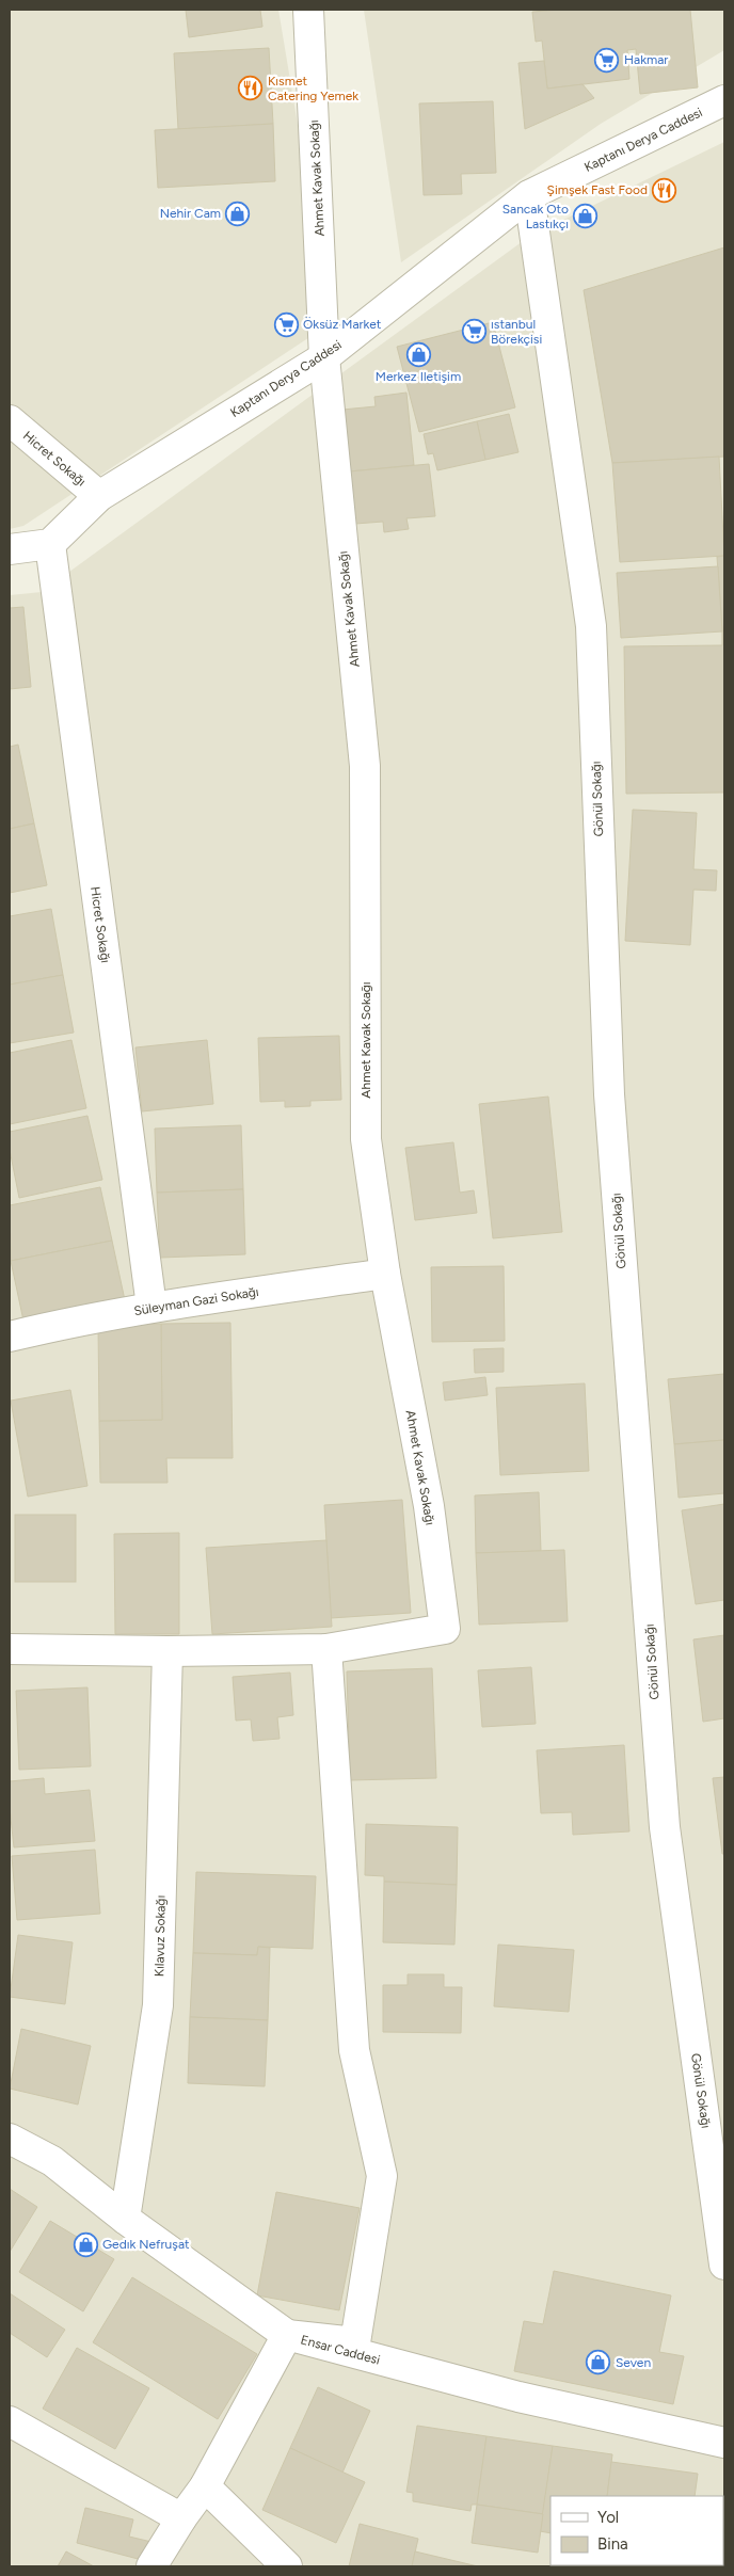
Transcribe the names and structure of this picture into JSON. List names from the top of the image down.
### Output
{
  "streets": {
    "street": [
      "Kaptanı Derya Caddesi",
      "Ahmet Kavak Sokağı",
      "Hicret Sokağı",
      "Gönül Sokağı",
      "Süleyman Gazi Sokağı",
      "Kılavuz Sokağı",
      "Ensar Caddesi"
    ]
  },
  "crossings": [
    ["Kaptanı Derya Caddesi", "Ahmet Kavak Sokağı"],
    ["Kaptanı Derya Caddesi", "Hicret Sokağı"],
    ["Kaptanı Derya Caddesi", "Gönül Sokağı"],
    ["Ahmet Kavak Sokağı", "Süleyman Gazi Sokağı"],
    ["Ahmet Kavak Sokağı", "Kılavuz Sokağı"],
    ["Hicret Sokağı", "Süleyman Gazi Sokağı"],
    ["Kılavuz Sokağı", "Ensar Caddesi"]
  ],
  "places": {
    "supermarket": ["Hakmar", "Öksüz Market", "ıstanbul Börekçisi"],
    "restaurant": ["Kısmet Catering Yemek", "Şimşek Fast Food"],
    "shop": [
      "Nehir Cam",
      "Sancak Oto Lastıkçı",
      "Merkez Iletişim",
      "Gedık Nefruşat",
      "Seven"
    ]
  },
  "legend": ["Yol", "Bina"]
}
